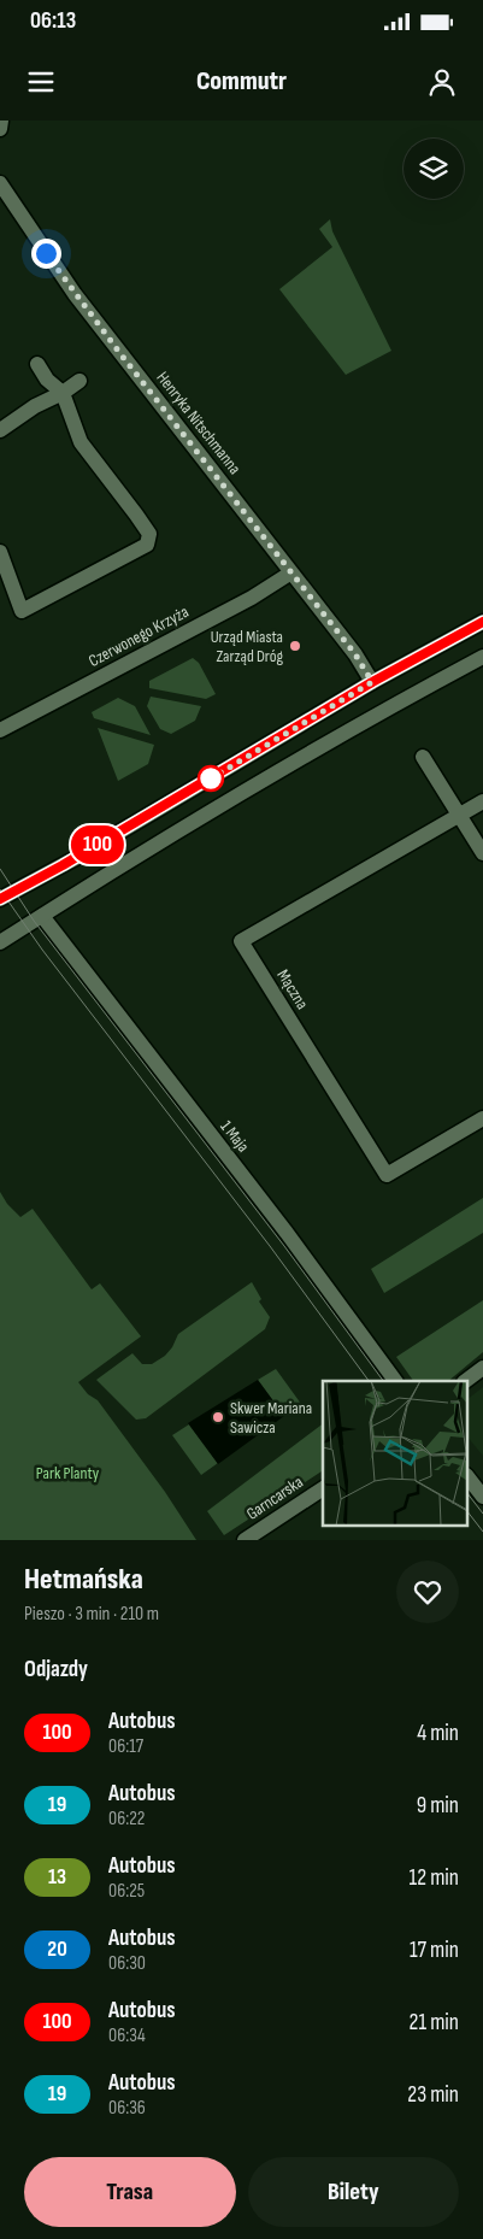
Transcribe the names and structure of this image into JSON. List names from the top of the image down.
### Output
{
  "streets": {
    "street": [
      "Henryka Nitschmanna",
      "Czerwonego Krzyża",
      "Mączna",
      "1 Maja",
      "Garncarska"
    ]
  },
  "crossings": [
    ["Henryka Nitschmanna", "Czerwonego Krzyża"]
  ],
  "parks": ["Park Planty"],
  "places": ["Urząd Miasta Zarząd Dróg", "Skwer Mariana Sawicza"],
  "lines": ["bus line 100"],
  "page": {
    "status": "06:13",
    "header": "Commutr",
    "on_map": "100",
    "heading": [
      ["Hetmańska", "Pieszo · 3 min · 210 m"],
      "Odjazdy"
    ],
    "list": [
      {
        "mark": "100",
        "name": "Autobus",
        "note": "06:17",
        "value": "4 min"
      },
      {
        "mark": "19",
        "name": "Autobus",
        "note": "06:22",
        "value": "9 min"
      },
      {
        "mark": "13",
        "name": "Autobus",
        "note": "06:25",
        "value": "12 min"
      },
      {
        "mark": "20",
        "name": "Autobus",
        "note": "06:30",
        "value": "17 min"
      },
      {
        "mark": "100",
        "name": "Autobus",
        "note": "06:34",
        "value": "21 min"
      },
      {
        "mark": "19",
        "name": "Autobus",
        "note": "06:36",
        "value": "23 min"
      }
    ],
    "buttons": ["Trasa", "Bilety"]
  }
}
